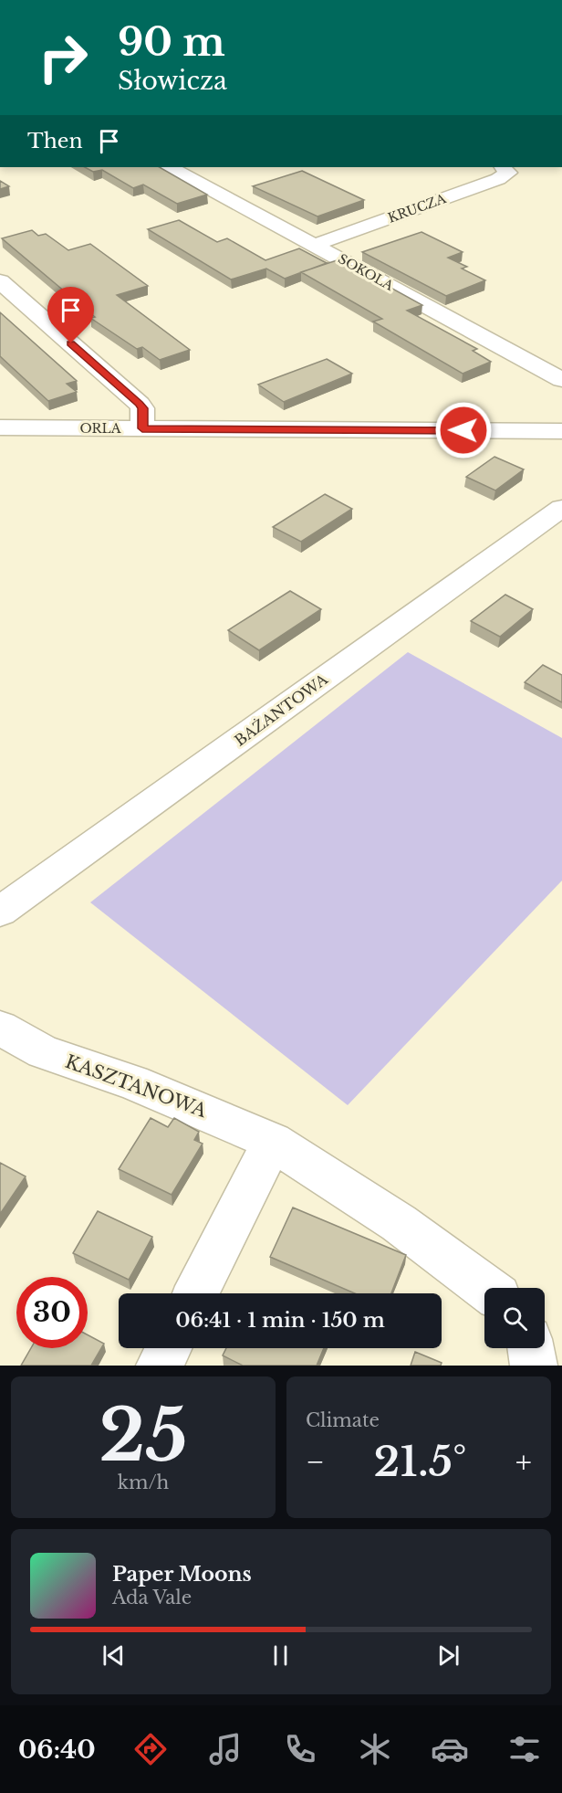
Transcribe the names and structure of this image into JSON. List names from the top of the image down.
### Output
{
  "streets": {
    "street": [
      "KRUCZA",
      "SOKOLA",
      "ORLA",
      "BAŻANTOWA",
      "KASZTANOWA"
    ]
  },
  "crossings": [
    ["KRUCZA", "SOKOLA"]
  ],
  "page": {
    "turn": ["90 m", "Słowicza"],
    "then": "Then",
    "limit": "30",
    "trip": "06:41 · 1 min · 150 m",
    "tile": [
      ["25", "km/h"],
      "Climate"
    ],
    "heat": ["−", "21.5°", "+"],
    "song": ["Paper Moons", "Ada Vale"],
    "tabs": "06:40"
  }
}
